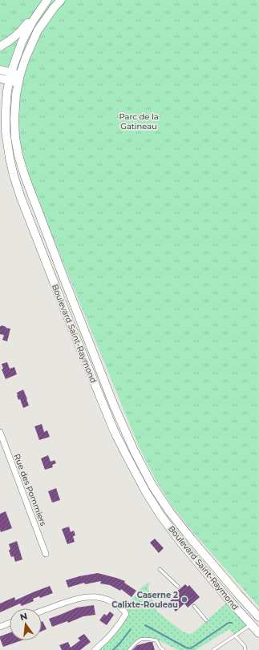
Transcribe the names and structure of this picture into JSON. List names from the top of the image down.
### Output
{
  "streets": {
    "main road": ["Boulevard Saint-Raymond"],
    "street": ["Rue des Pommiers"]
  },
  "parks": ["Parc de la Gatineau"],
  "places": ["Caserne 2 Calixte-Rouleau"],
  "north": "top"
}
